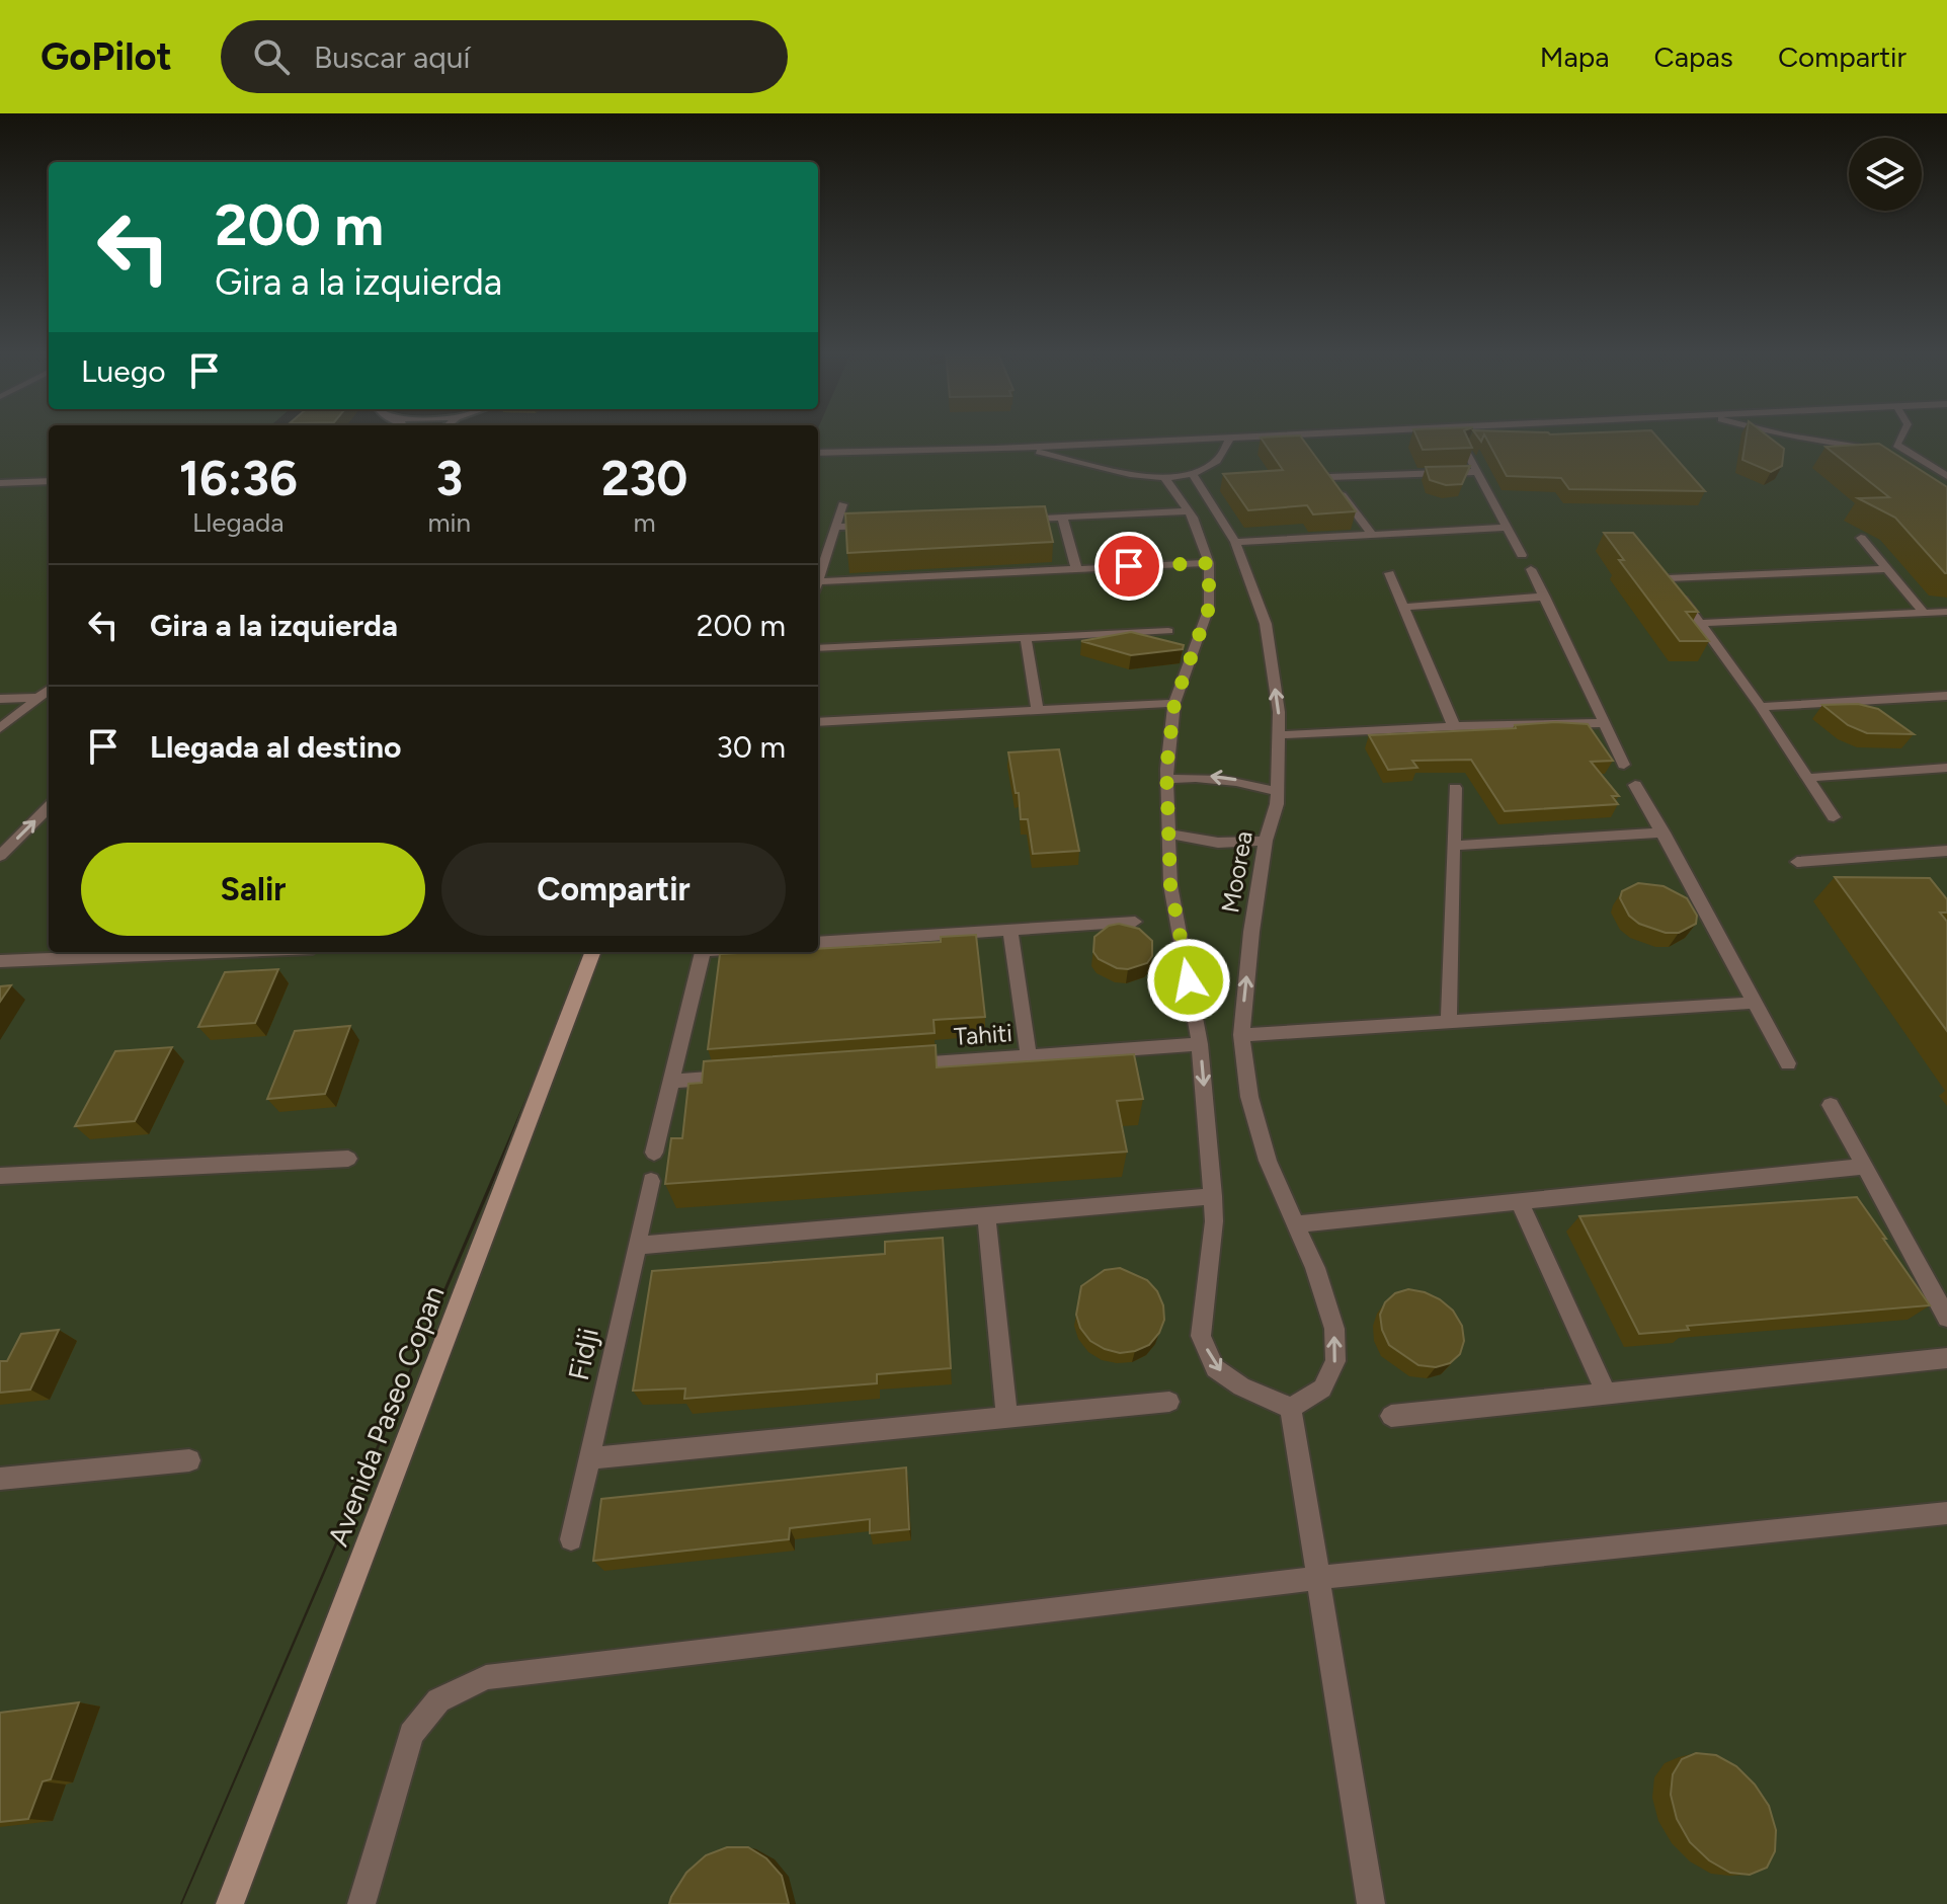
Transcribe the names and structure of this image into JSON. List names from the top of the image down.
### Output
{
  "streets": {
    "main road": ["Avenida Paseo Copan"],
    "street": ["Moorea", "Tahiti", "Fidji"]
  },
  "page": {
    "header": "GoPilot",
    "search": "Buscar aquí",
    "nav": ["Mapa", "Capas", "Compartir"],
    "turn": ["200 m", "Gira a la izquierda"],
    "then": "Luego",
    "eta": [
      "16:36",
      "Llegada",
      "3",
      "min",
      "230",
      "m"
    ],
    "list": [
      {
        "name": "Gira a la izquierda",
        "value": "200 m"
      },
      {
        "name": "Llegada al destino",
        "value": "30 m"
      }
    ],
    "buttons": ["Salir", "Compartir"]
  }
}
